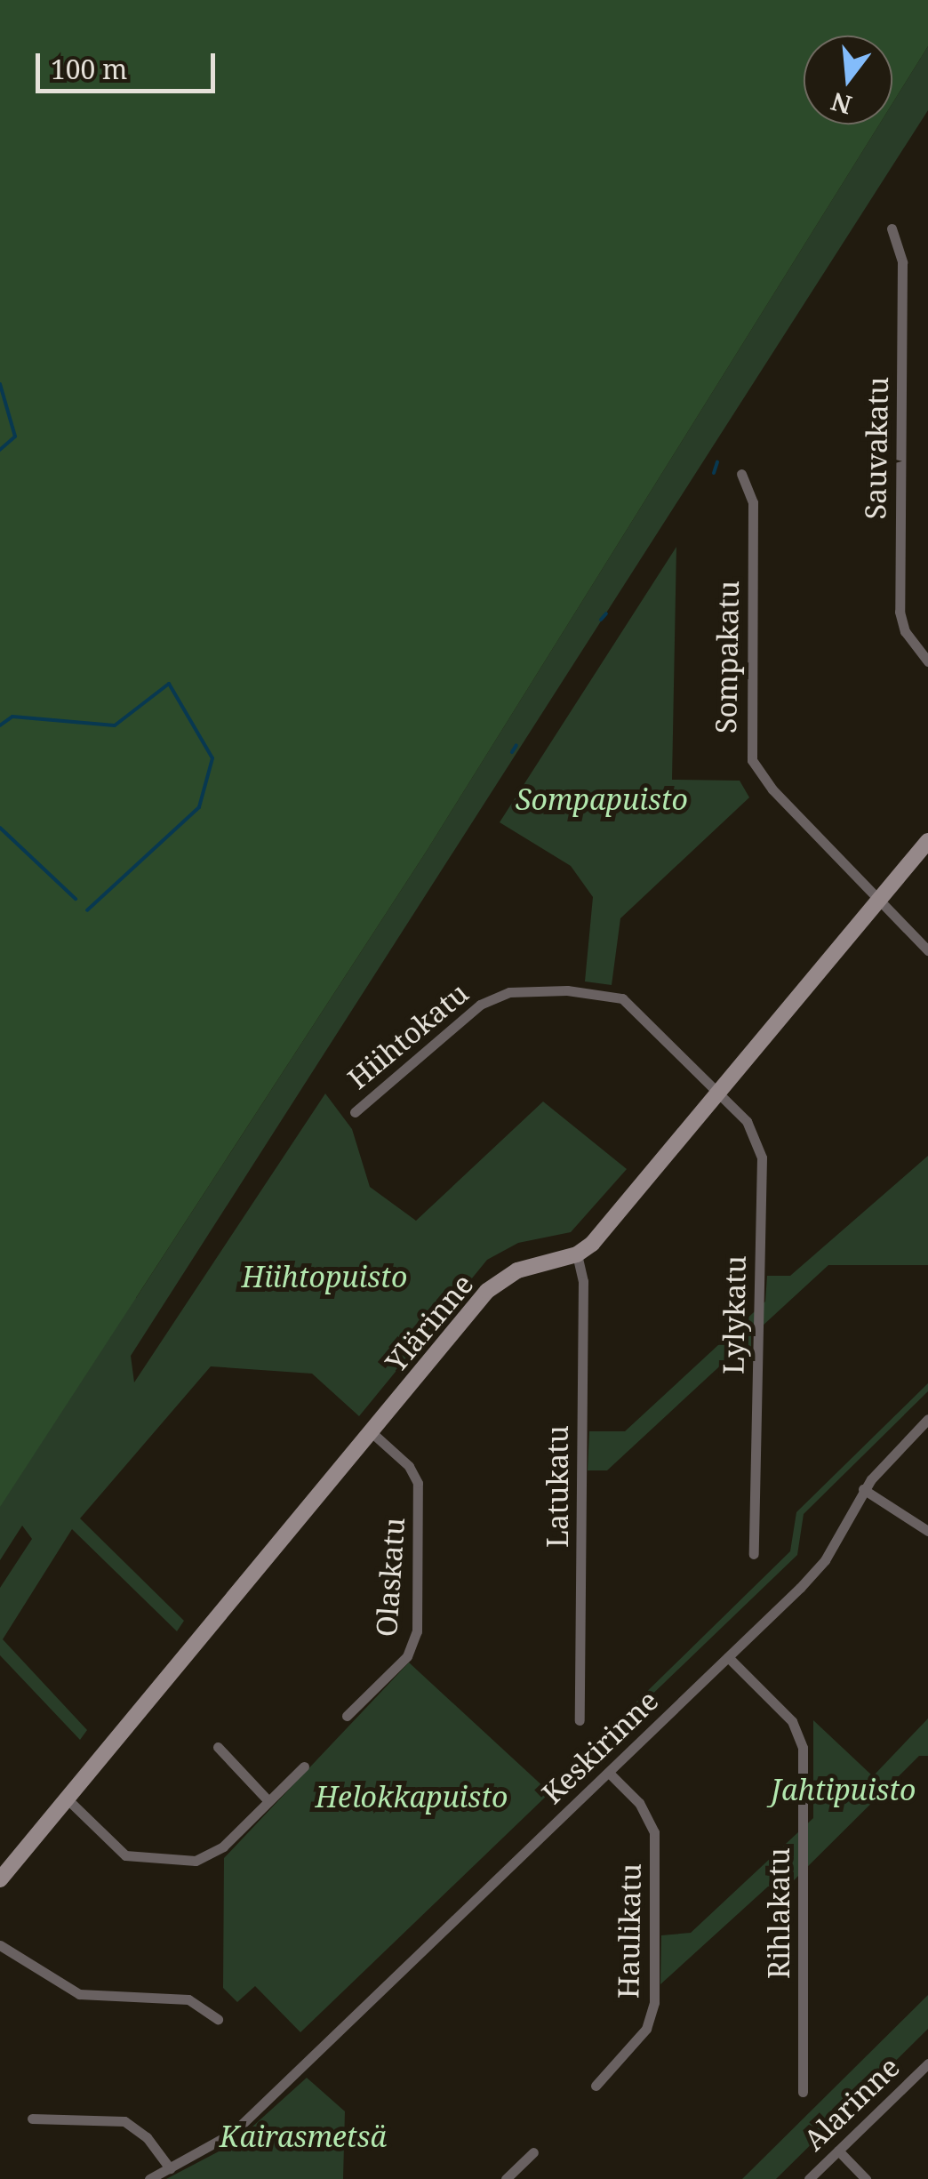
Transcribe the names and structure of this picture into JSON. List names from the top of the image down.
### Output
{
  "streets": {
    "street": [
      "Sauvakatu",
      "Sompakatu",
      "Hiihtokatu",
      "Lylykatu",
      "Ylärinne",
      "Latukatu",
      "Olaskatu",
      "Keskirinne",
      "Rihlakatu",
      "Haulikatu",
      "Alarinne"
    ]
  },
  "crossings": [
    ["Sompakatu", "Ylärinne"],
    ["Hiihtokatu", "Lylykatu"],
    ["Hiihtokatu", "Ylärinne"],
    ["Lylykatu", "Ylärinne"],
    ["Ylärinne", "Latukatu"],
    ["Ylärinne", "Olaskatu"],
    ["Keskirinne", "Rihlakatu"],
    ["Keskirinne", "Haulikatu"]
  ],
  "parks": [
    "Sompapuisto",
    "Hiihtopuisto",
    "Jahtipuisto",
    "Helokkapuisto",
    "Kairasmetsä"
  ],
  "scale_bar": "100 m",
  "north": "bottom"
}
